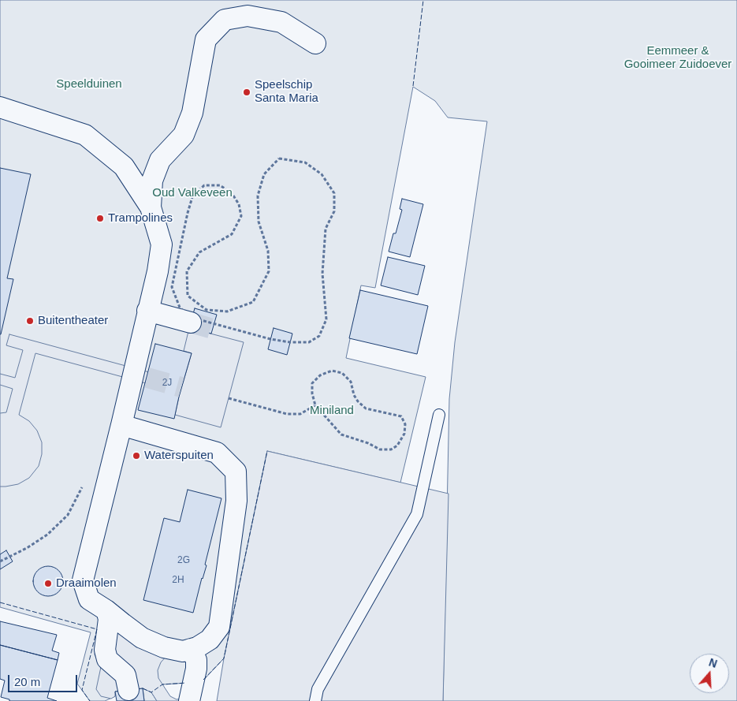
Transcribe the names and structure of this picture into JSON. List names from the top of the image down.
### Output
{
  "parks": [
    "Eemmeer & Gooimeer Zuidoever",
    "Speelduinen",
    "Oud Valkeveen",
    "Miniland"
  ],
  "places": [
    "Speelschip Santa Maria",
    "Trampolines",
    "Buitentheater",
    "Waterspuiten",
    "Draaimolen"
  ],
  "house_numbers": ["2J", "2G", "2H"],
  "scale_bar": "20 m",
  "north": "top"
}
